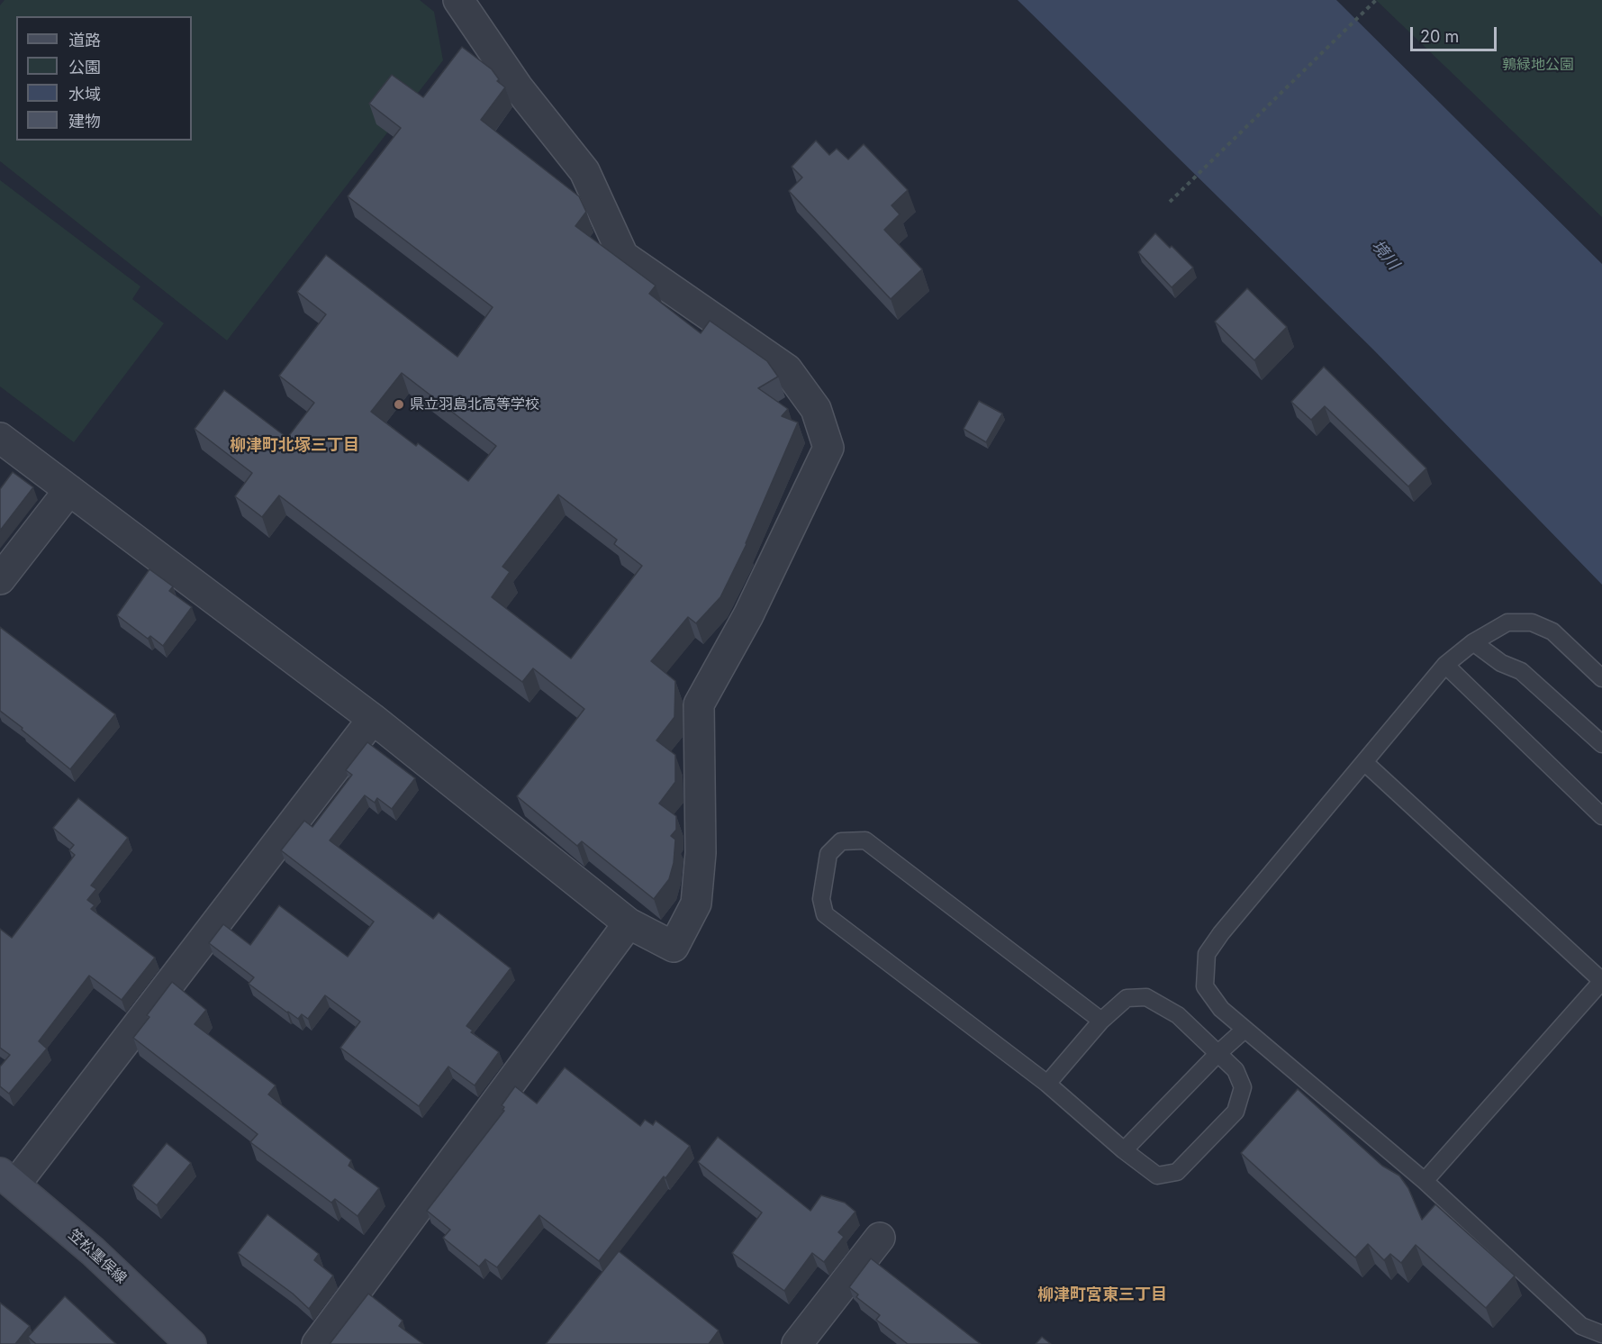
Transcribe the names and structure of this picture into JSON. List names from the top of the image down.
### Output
{
  "streets": {
    "main road": ["笠松墨俣線"]
  },
  "districts": ["柳津町北塚三丁目", "柳津町宮東三丁目"],
  "water": ["境川"],
  "parks": ["鶉緑地公園"],
  "places": ["県立羽島北高等学校"],
  "legend": [
    "道路",
    "公園",
    "水域",
    "建物"
  ],
  "scale_bar": "20 m"
}
